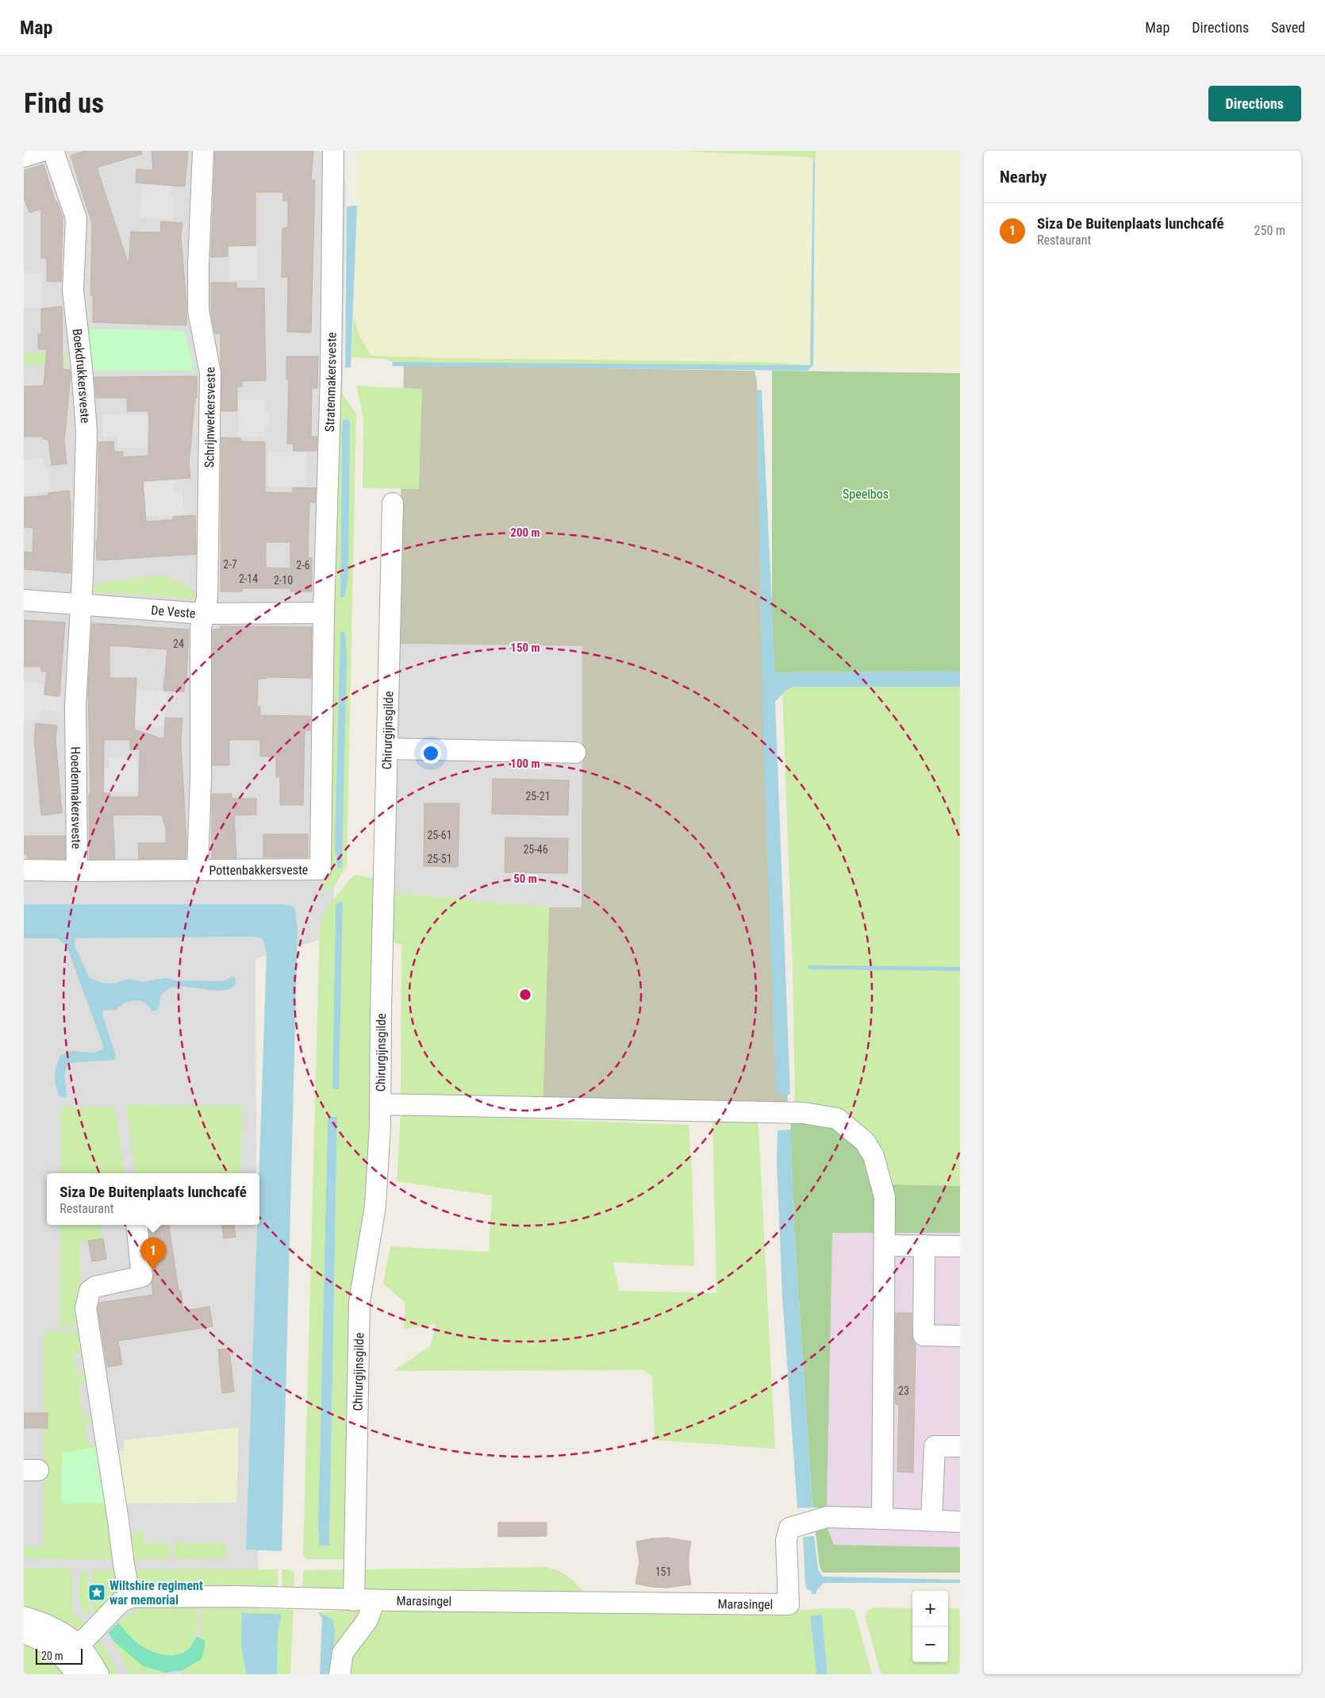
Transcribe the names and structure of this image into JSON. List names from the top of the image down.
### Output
{
  "streets": {
    "street": [
      "Boekdrukkersveste",
      "Stratenmakersveste",
      "Schrijnwerkersveste",
      "De Veste",
      "Chirurgijnsgilde",
      "Hoedenmakersveste",
      "Pottenbakkersveste",
      "Marasingel"
    ]
  },
  "crossings": [
    ["Boekdrukkersveste", "De Veste"],
    ["Boekdrukkersveste", "Hoedenmakersveste"],
    ["Stratenmakersveste", "De Veste"],
    ["Stratenmakersveste", "Pottenbakkersveste"],
    ["Schrijnwerkersveste", "De Veste"],
    ["Schrijnwerkersveste", "Pottenbakkersveste"],
    ["De Veste", "Hoedenmakersveste"],
    ["De Veste", "Pottenbakkersveste"],
    ["Chirurgijnsgilde", "Marasingel"]
  ],
  "parks": ["Speelbos"],
  "places": {
    "place": ["Wiltshire regiment war memorial"]
  },
  "house_numbers": [
    "2-7",
    "2-6",
    "2-14",
    "2-10",
    "24",
    "25-21",
    "25-61",
    "25-46",
    "25-51",
    "23",
    "151"
  ],
  "scale_bar": "20 m",
  "page": {
    "header": "Map",
    "nav": ["Map", "Directions", "Saved"],
    "buttons": "Directions",
    "title": "Find us",
    "heading": "Nearby",
    "list": [
      {
        "mark": "1",
        "name": "Siza De Buitenplaats lunchcafé",
        "note": "Restaurant",
        "value": "250 m"
      }
    ],
    "popup": ["Siza De Buitenplaats lunchcafé", "Restaurant"],
    "pins": "1",
    "map_buttons": ["+", "−"],
    "scale": "20 m"
  },
  "rings": [
    "200 m",
    "150 m",
    "100 m",
    "50 m"
  ]
}
